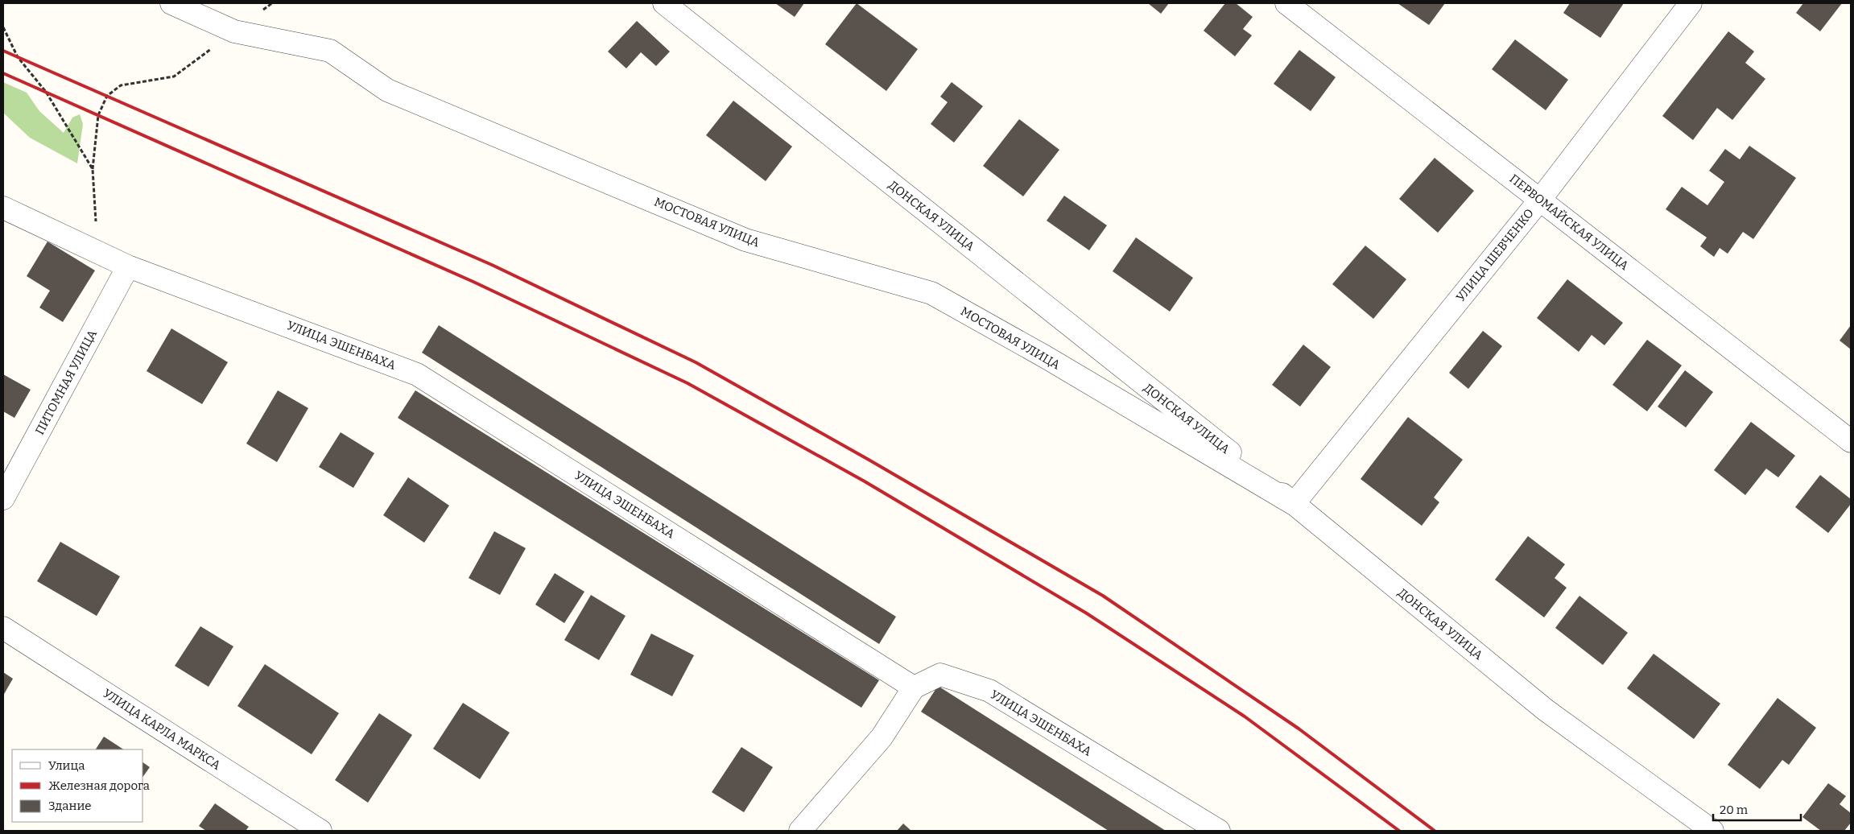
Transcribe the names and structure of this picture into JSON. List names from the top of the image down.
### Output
{
  "streets": {
    "street": [
      "ДОНСКАЯ УЛИЦА",
      "МОСТОВАЯ УЛИЦА",
      "ПЕРВОМАЙСКАЯ УЛИЦА",
      "УЛИЦА ШЕВЧЕНКО",
      "УЛИЦА ЭШЕНБАХА",
      "ПИТОМНАЯ УЛИЦА",
      "УЛИЦА КАРЛА МАРКСА"
    ]
  },
  "crossings": [
    ["ДОНСКАЯ УЛИЦА", "МОСТОВАЯ УЛИЦА"],
    ["ДОНСКАЯ УЛИЦА", "УЛИЦА ШЕВЧЕНКО"],
    ["МОСТОВАЯ УЛИЦА", "УЛИЦА ШЕВЧЕНКО"],
    ["ПЕРВОМАЙСКАЯ УЛИЦА", "УЛИЦА ШЕВЧЕНКО"],
    ["УЛИЦА ЭШЕНБАХА", "ПИТОМНАЯ УЛИЦА"]
  ],
  "legend": ["Улица", "Железная дорога", "Здание"],
  "scale_bar": "20 m"
}
